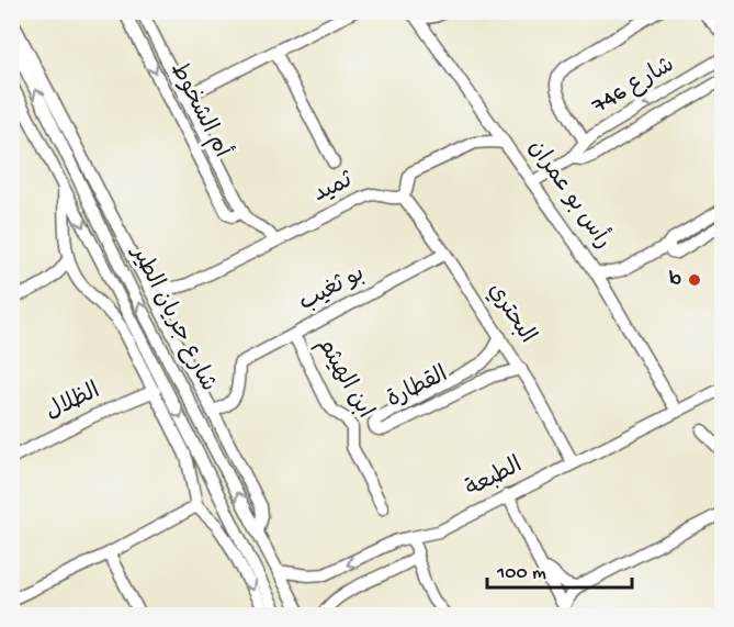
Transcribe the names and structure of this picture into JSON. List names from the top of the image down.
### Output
{
  "streets": {
    "street": [
      "شارع 746",
      "أم الشخوط",
      "ثميد",
      "رأس بو عمران",
      "بو ثغيب",
      "البحتري",
      "شارع جريان الطير",
      "ابن الهيثم",
      "القطارة",
      "الظلال",
      "الطبعة"
    ]
  },
  "crossings": [
    ["شارع 746", "رأس بو عمران"],
    ["أم الشخوط", "ثميد"],
    ["ثميد", "البحتري"],
    ["رأس بو عمران", "الطبعة"],
    ["بو ثغيب", "البحتري"],
    ["البحتري", "القطارة"],
    ["البحتري", "الطبعة"],
    ["شارع جريان الطير", "الظلال"],
    ["شارع جريان الطير", "الطبعة"]
  ],
  "places": ["b"],
  "scale_bar": "100 m"
}
